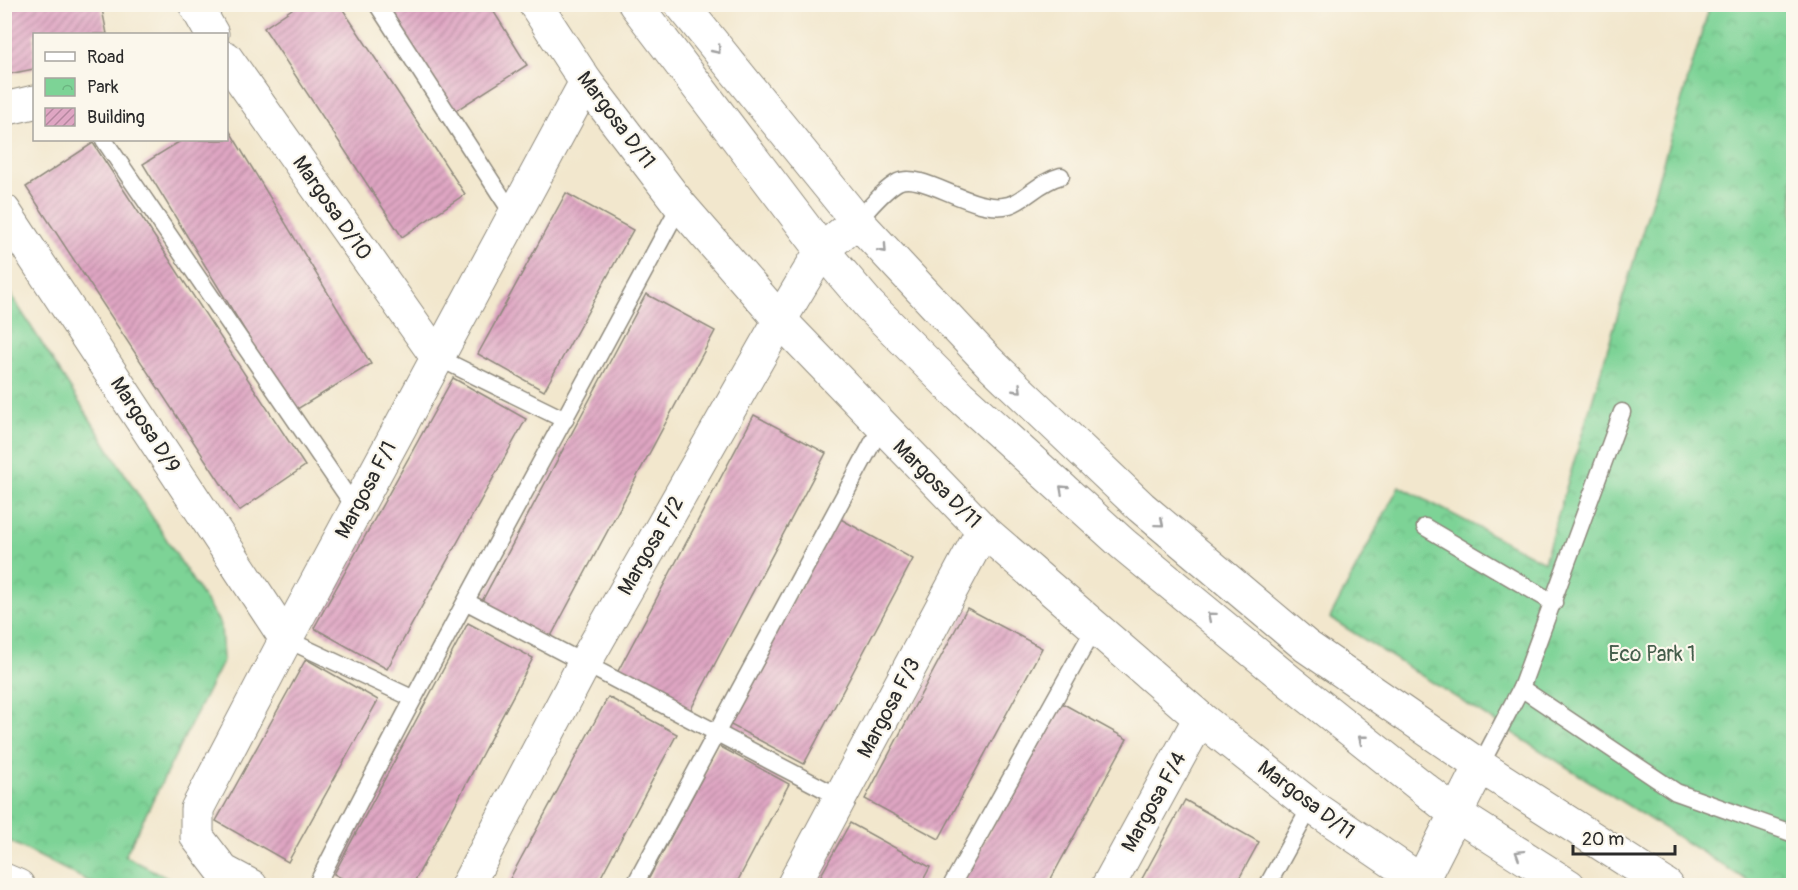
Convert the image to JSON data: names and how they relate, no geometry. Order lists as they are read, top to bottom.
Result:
{
  "streets": {
    "street": [
      "Margosa D/11",
      "Margosa D/10",
      "Margosa D/9",
      "Margosa F/1",
      "Margosa F/2",
      "Margosa F/3",
      "Margosa F/4"
    ]
  },
  "crossings": [
    ["Margosa D/11", "Margosa F/1"],
    ["Margosa D/11", "Margosa F/2"],
    ["Margosa D/11", "Margosa F/3"],
    ["Margosa D/11", "Margosa F/4"],
    ["Margosa D/10", "Margosa F/1"],
    ["Margosa D/9", "Margosa F/1"]
  ],
  "parks": ["Eco Park 1"],
  "legend": ["Road", "Park", "Building"],
  "scale_bar": "20 m"
}
